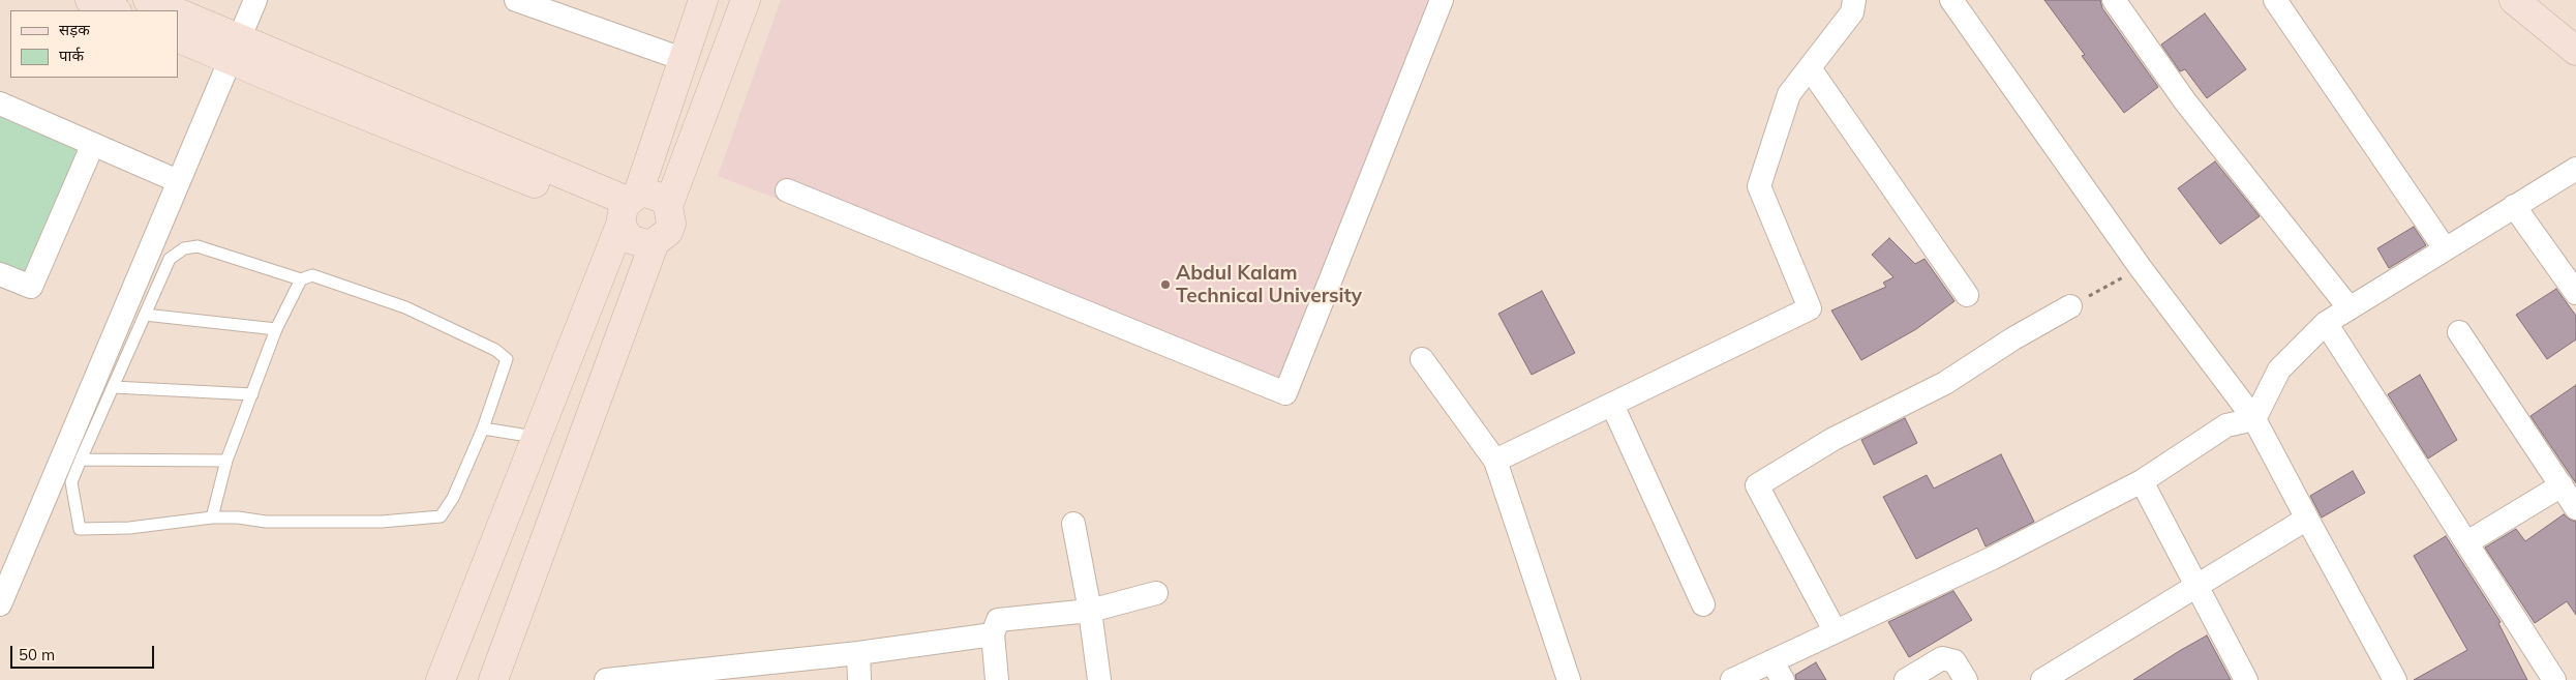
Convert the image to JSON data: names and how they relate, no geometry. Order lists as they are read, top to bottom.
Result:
{
  "places": ["Abdul Kalam Technical University"],
  "legend": ["सड़क", "पार्क"],
  "scale_bar": "50 m"
}
